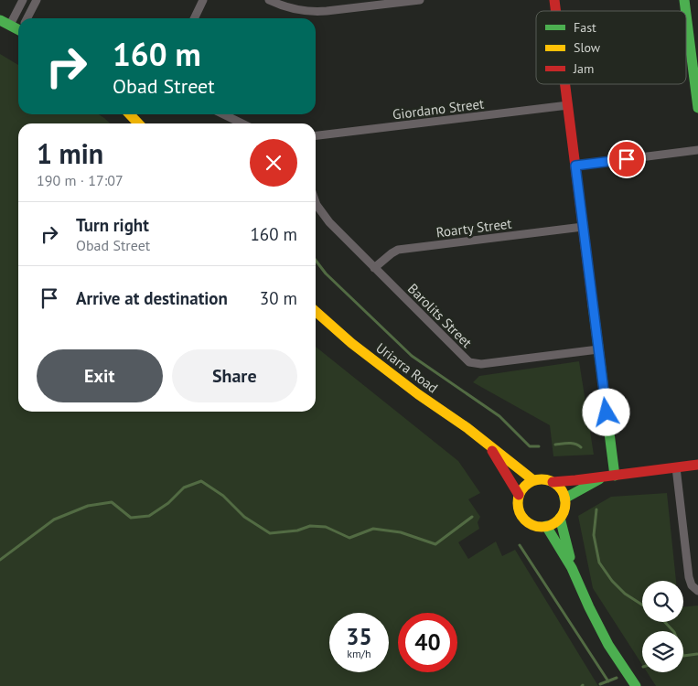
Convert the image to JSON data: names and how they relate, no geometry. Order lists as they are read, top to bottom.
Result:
{
  "streets": {
    "street": [
      "Giordano Street",
      "Roarty Street",
      "Barolits Street",
      "Uriarra Road"
    ]
  },
  "crossings": [
    ["Roarty Street", "Barolits Street"]
  ],
  "legend": ["Fast", "Slow", "Jam"],
  "page": {
    "turn": ["160 m", "Obad Street"],
    "heading": ["1 min", "190 m · 17:07"],
    "list": [
      {
        "name": "Turn right",
        "note": "Obad Street",
        "value": "160 m"
      },
      {
        "name": "Arrive at destination",
        "value": "30 m"
      }
    ],
    "buttons": ["Exit", "Share"],
    "speed": "35 km/h",
    "limit": "40"
  }
}
